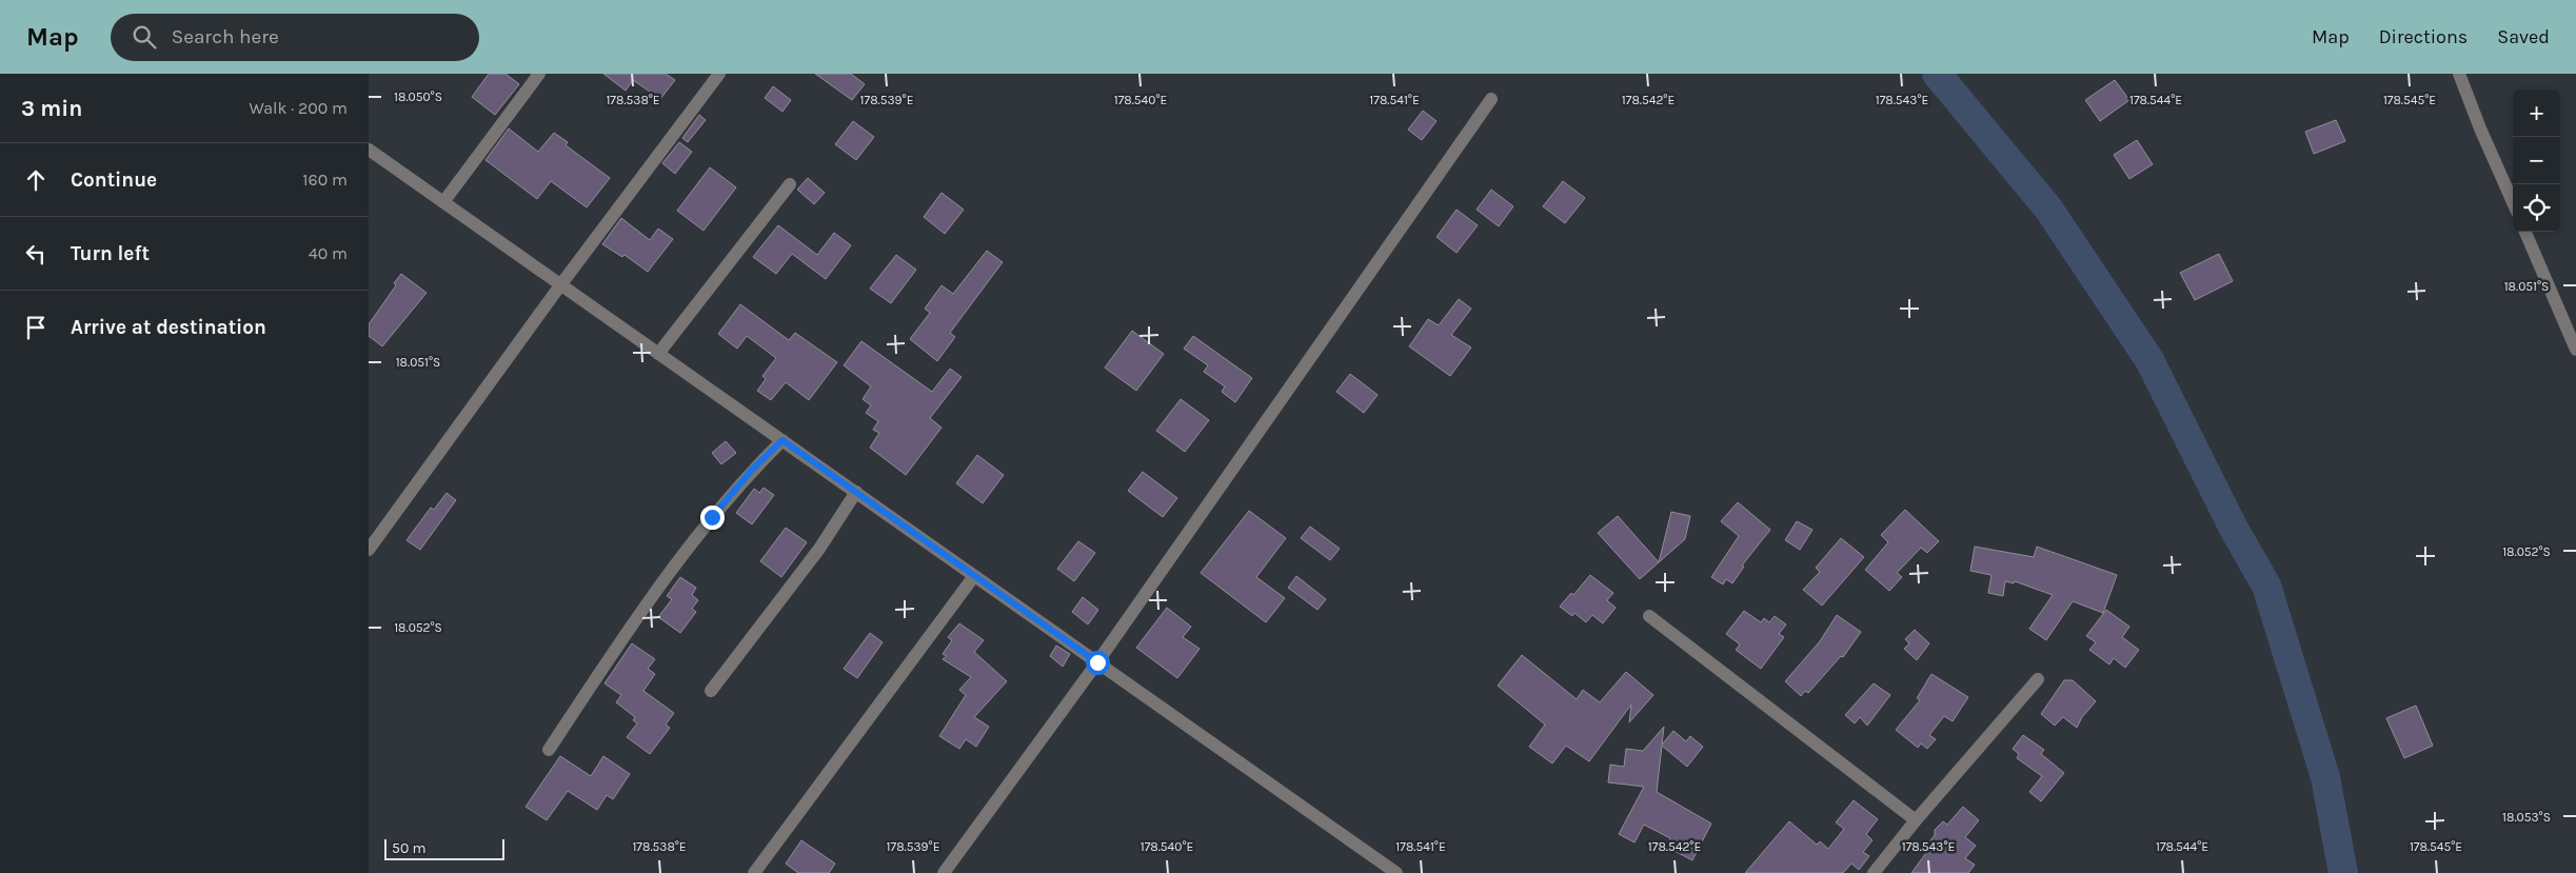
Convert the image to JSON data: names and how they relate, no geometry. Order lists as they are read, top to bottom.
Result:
{
  "scale_bar": "50 m",
  "page": {
    "header": "Map",
    "search": "Search here",
    "nav": ["Map", "Directions", "Saved"],
    "heading": ["3 min", "Walk · 200 m"],
    "map_buttons": ["+", "−"],
    "list": [
      ["Continue", "160 m"],
      ["Turn left", "40 m"],
      "Arrive at destination"
    ],
    "scale": "50 m"
  },
  "coordinates": [
    "18.050°S",
    "178.538°E",
    "178.539°E",
    "178.540°E",
    "178.541°E",
    "178.542°E",
    "178.543°E",
    "178.544°E",
    "178.545°E",
    "18.051°S",
    "18.052°S",
    "18.053°S"
  ]
}
